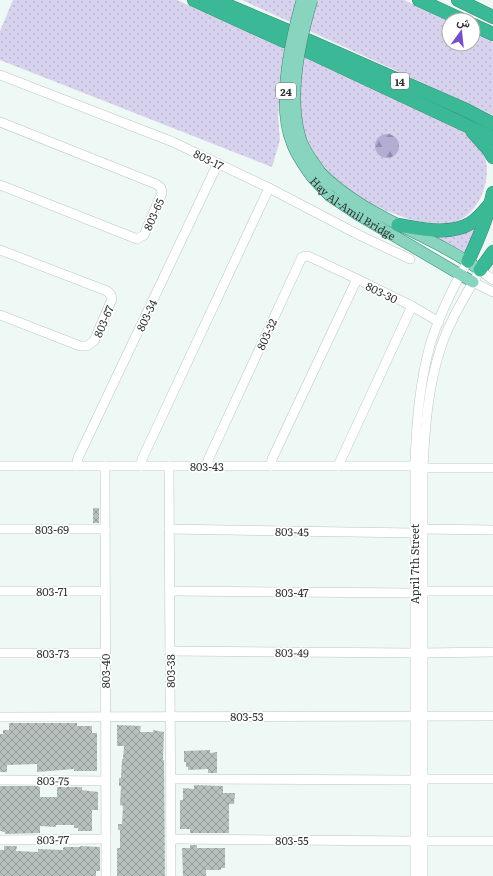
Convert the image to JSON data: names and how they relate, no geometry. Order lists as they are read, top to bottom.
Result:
{
  "streets": {
    "highway": ["14"],
    "main road": ["24", "Hay Al-Amil Bridge"],
    "street": [
      "803-17",
      "803-65",
      "803-30",
      "803-34",
      "803-67",
      "803-32",
      "803-43",
      "803-69",
      "803-45",
      "April 7th Street",
      "803-71",
      "803-47",
      "803-49",
      "803-73",
      "803-40",
      "803-38",
      "803-53",
      "803-75",
      "803-77",
      "803-55"
    ]
  },
  "crossings": [
    ["803-17", "803-34"],
    ["Hay Al-Amil Bridge", "April 7th Street"],
    ["803-30", "803-32"],
    ["803-30", "803-43"],
    ["803-30", "April 7th Street"],
    ["803-34", "803-43"],
    ["803-32", "803-43"],
    ["803-43", "April 7th Street"],
    ["803-43", "803-40"],
    ["803-43", "803-38"],
    ["803-69", "803-40"],
    ["803-45", "April 7th Street"],
    ["803-45", "803-38"],
    ["April 7th Street", "803-47"],
    ["April 7th Street", "803-49"],
    ["April 7th Street", "803-53"],
    ["April 7th Street", "803-55"],
    ["803-71", "803-40"],
    ["803-47", "803-38"],
    ["803-49", "803-38"],
    ["803-73", "803-40"],
    ["803-40", "803-53"],
    ["803-40", "803-75"],
    ["803-40", "803-77"],
    ["803-38", "803-53"],
    ["803-38", "803-55"]
  ],
  "north": "top"
}
